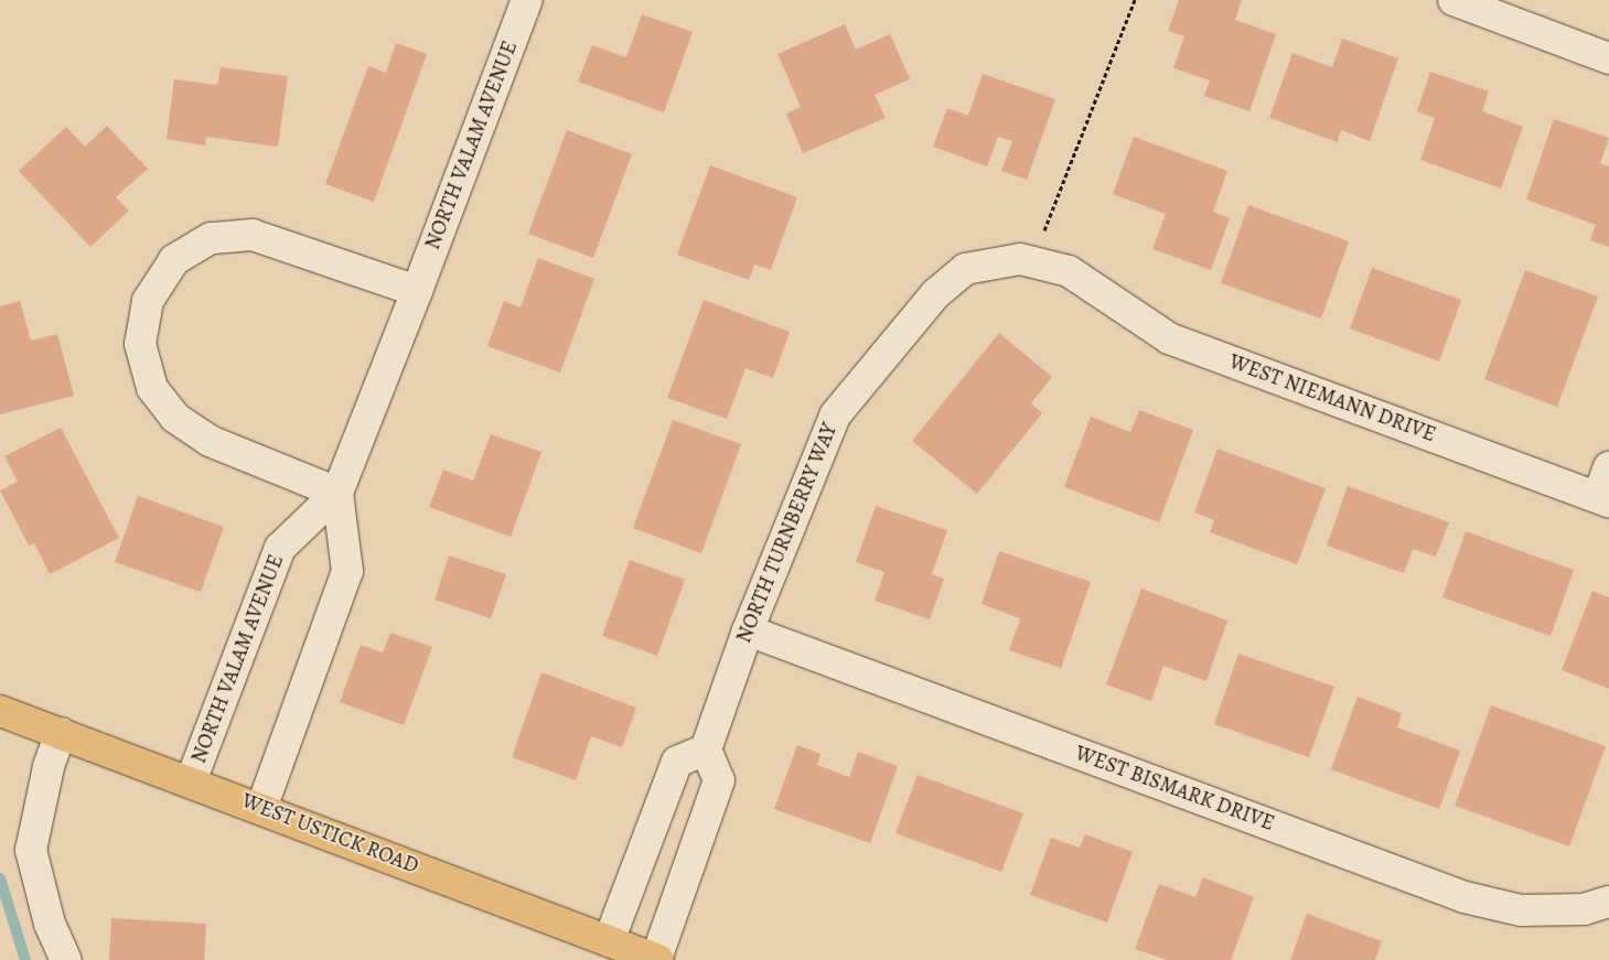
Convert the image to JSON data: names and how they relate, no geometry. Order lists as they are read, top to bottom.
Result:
{
  "streets": {
    "main road": ["WEST USTICK ROAD"],
    "street": [
      "NORTH VALAM AVENUE",
      "WEST NIEMANN DRIVE",
      "NORTH TURNBERRY WAY",
      "WEST BISMARK DRIVE"
    ]
  },
  "crossings": [
    ["NORTH VALAM AVENUE", "WEST USTICK ROAD"],
    ["WEST NIEMANN DRIVE", "NORTH TURNBERRY WAY"],
    ["NORTH TURNBERRY WAY", "WEST BISMARK DRIVE"]
  ]
}
